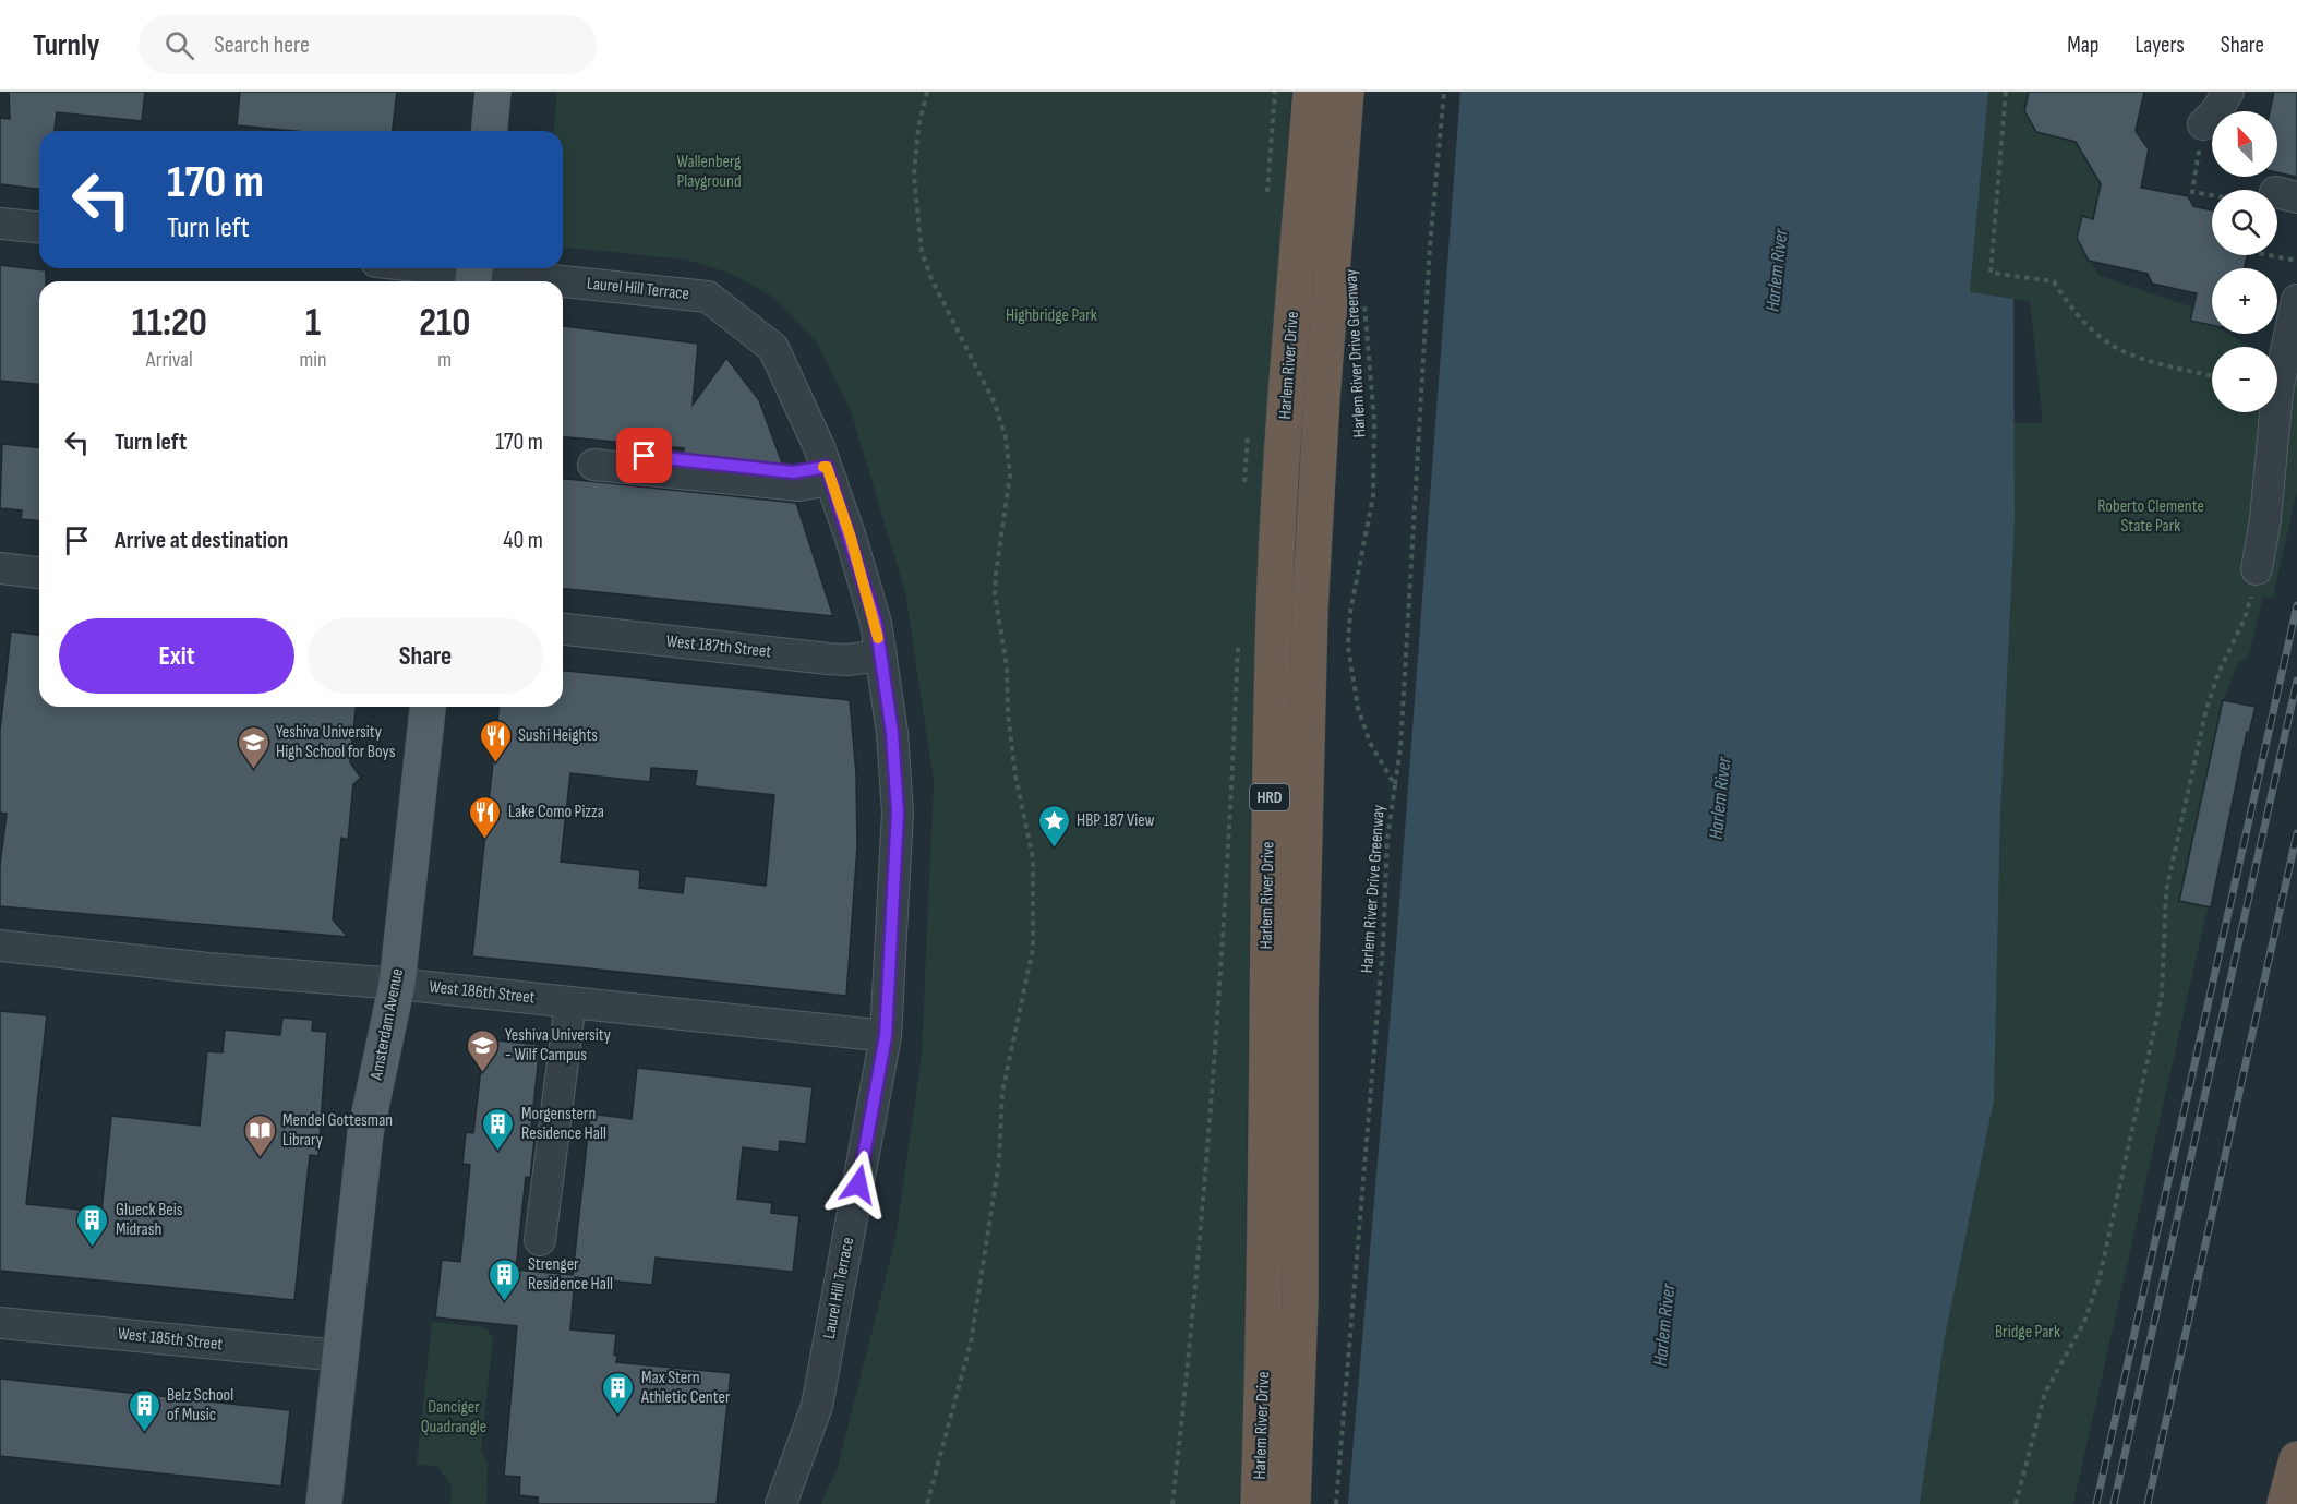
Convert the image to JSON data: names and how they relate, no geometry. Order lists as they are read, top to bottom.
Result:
{
  "streets": {
    "highway": ["Harlem River Drive", "HRD"],
    "main road": ["Amsterdam Avenue"],
    "street": [
      "Laurel Hill Terrace",
      "West 187th Street",
      "West 186th Street",
      "West 185th Street"
    ],
    "path": ["Harlem River Drive Greenway"]
  },
  "crossings": [
    ["Laurel Hill Terrace", "West 187th Street"],
    ["Laurel Hill Terrace", "West 186th Street"],
    ["West 186th Street", "Amsterdam Avenue"],
    ["Amsterdam Avenue", "West 185th Street"]
  ],
  "water": ["Harlem River"],
  "parks": [
    "Wallenberg Playground",
    "Highbridge Park",
    "Roberto Clemente State Park",
    "Bridge Park",
    "Danciger Quadrangle"
  ],
  "places": {
    "restaurant": ["Sushi Heights", "Lake Como Pizza"],
    "school or university": ["Yeshiva University High School for Boys", "Yeshiva University - Wilf Campus"],
    "place": ["HBP 187 View"],
    "building": [
      "Morgenstern Residence Hall",
      "Glueck Beis Midrash",
      "Strenger Residence Hall",
      "Max Stern Athletic Center",
      "Belz School of Music"
    ],
    "library": ["Mendel Gottesman Library"]
  },
  "north": "top left",
  "page": {
    "header": "Turnly",
    "search": "Search here",
    "nav": ["Map", "Layers", "Share"],
    "map_buttons": ["+", "−"],
    "turn": ["170 m", "Turn left"],
    "eta": [
      "11:20",
      "Arrival",
      "1",
      "min",
      "210",
      "m"
    ],
    "list": [
      {
        "name": "Turn left",
        "value": "170 m"
      },
      {
        "name": "Arrive at destination",
        "value": "40 m"
      }
    ],
    "buttons": ["Exit", "Share"]
  }
}
